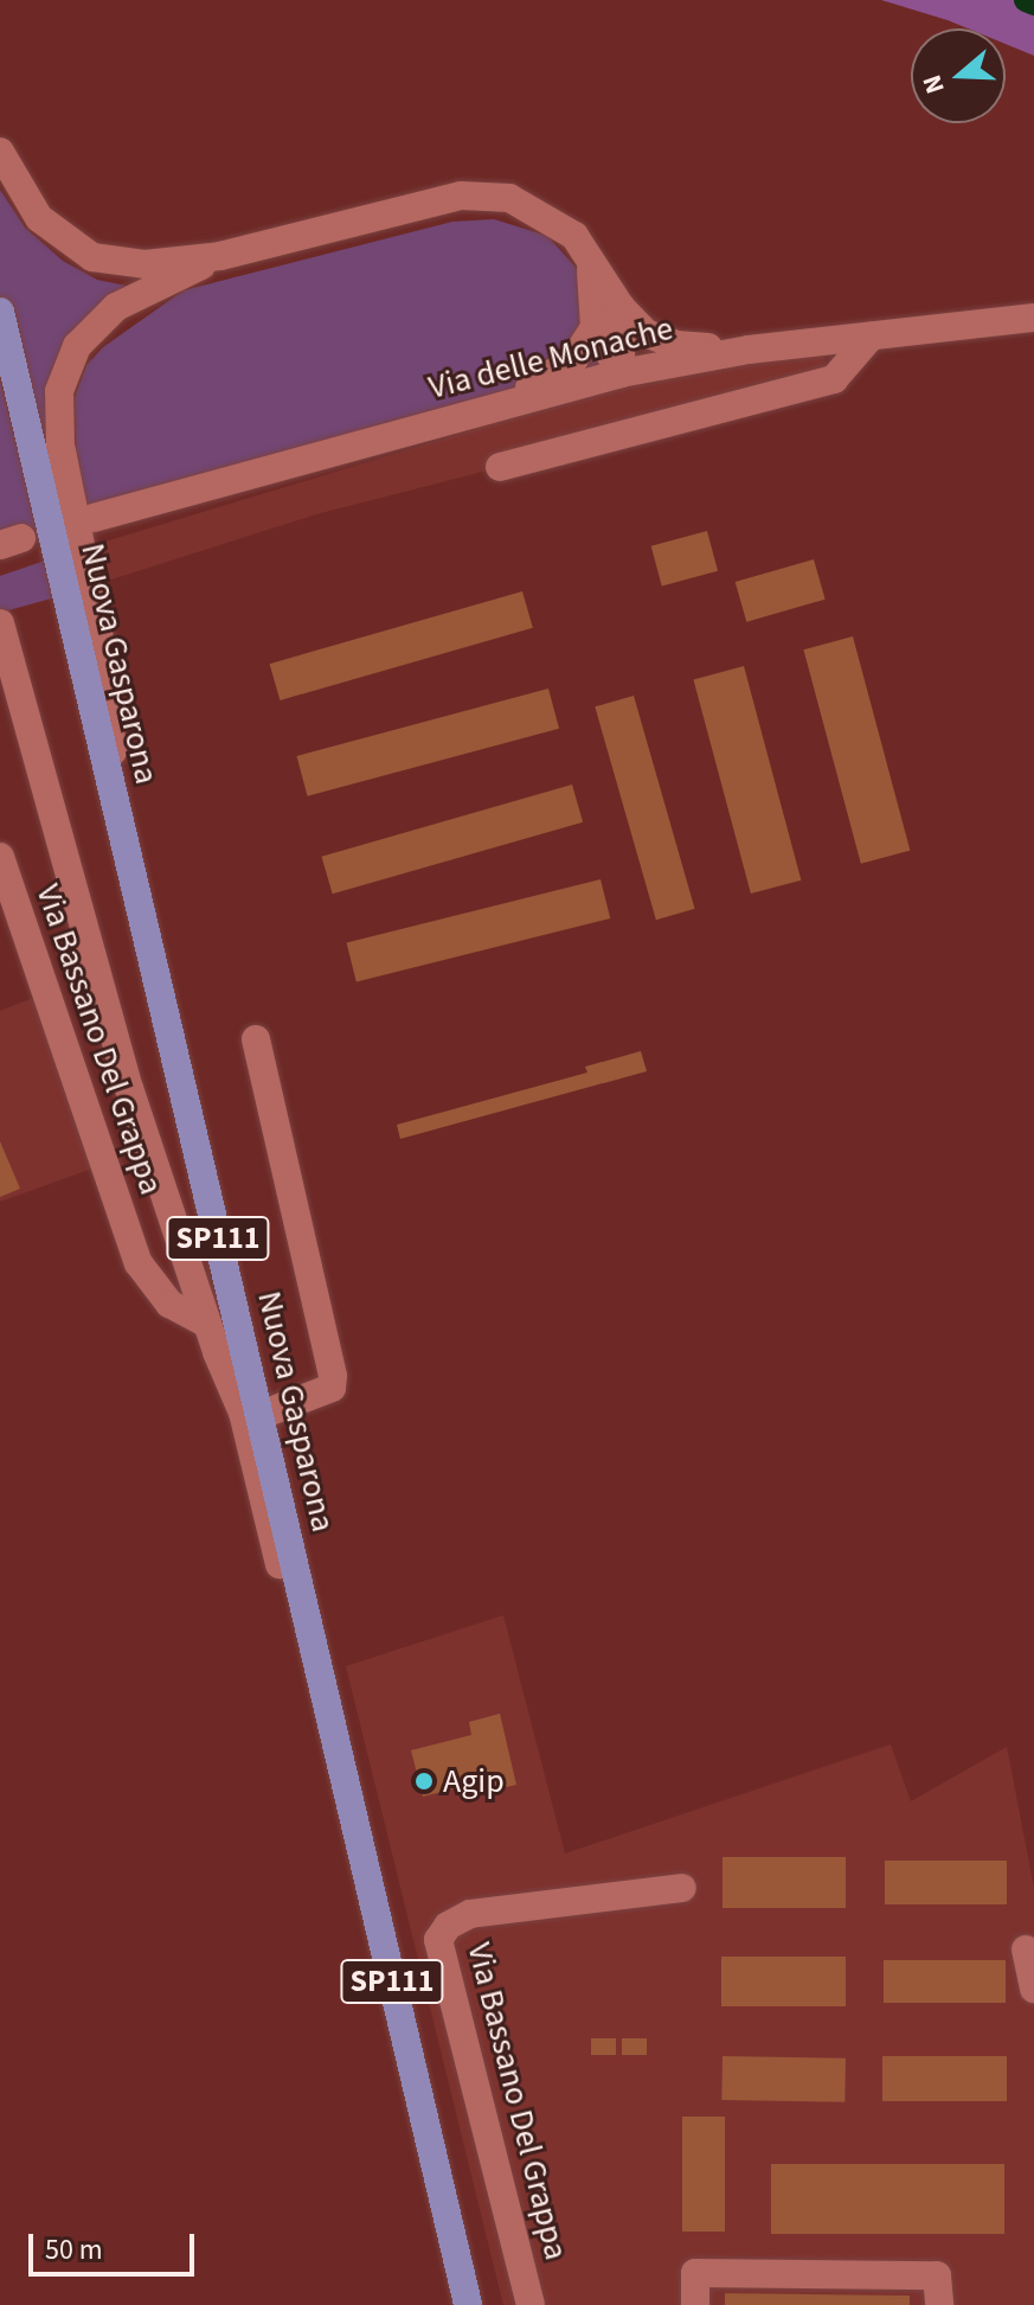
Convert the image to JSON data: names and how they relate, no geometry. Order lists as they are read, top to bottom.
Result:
{
  "streets": {
    "main road": ["Nuova Gasparona", "SP111"],
    "street": ["Via delle Monache", "Via Bassano Del Grappa"]
  },
  "places": ["Agip"],
  "scale_bar": "50 m",
  "north": "left"
}
